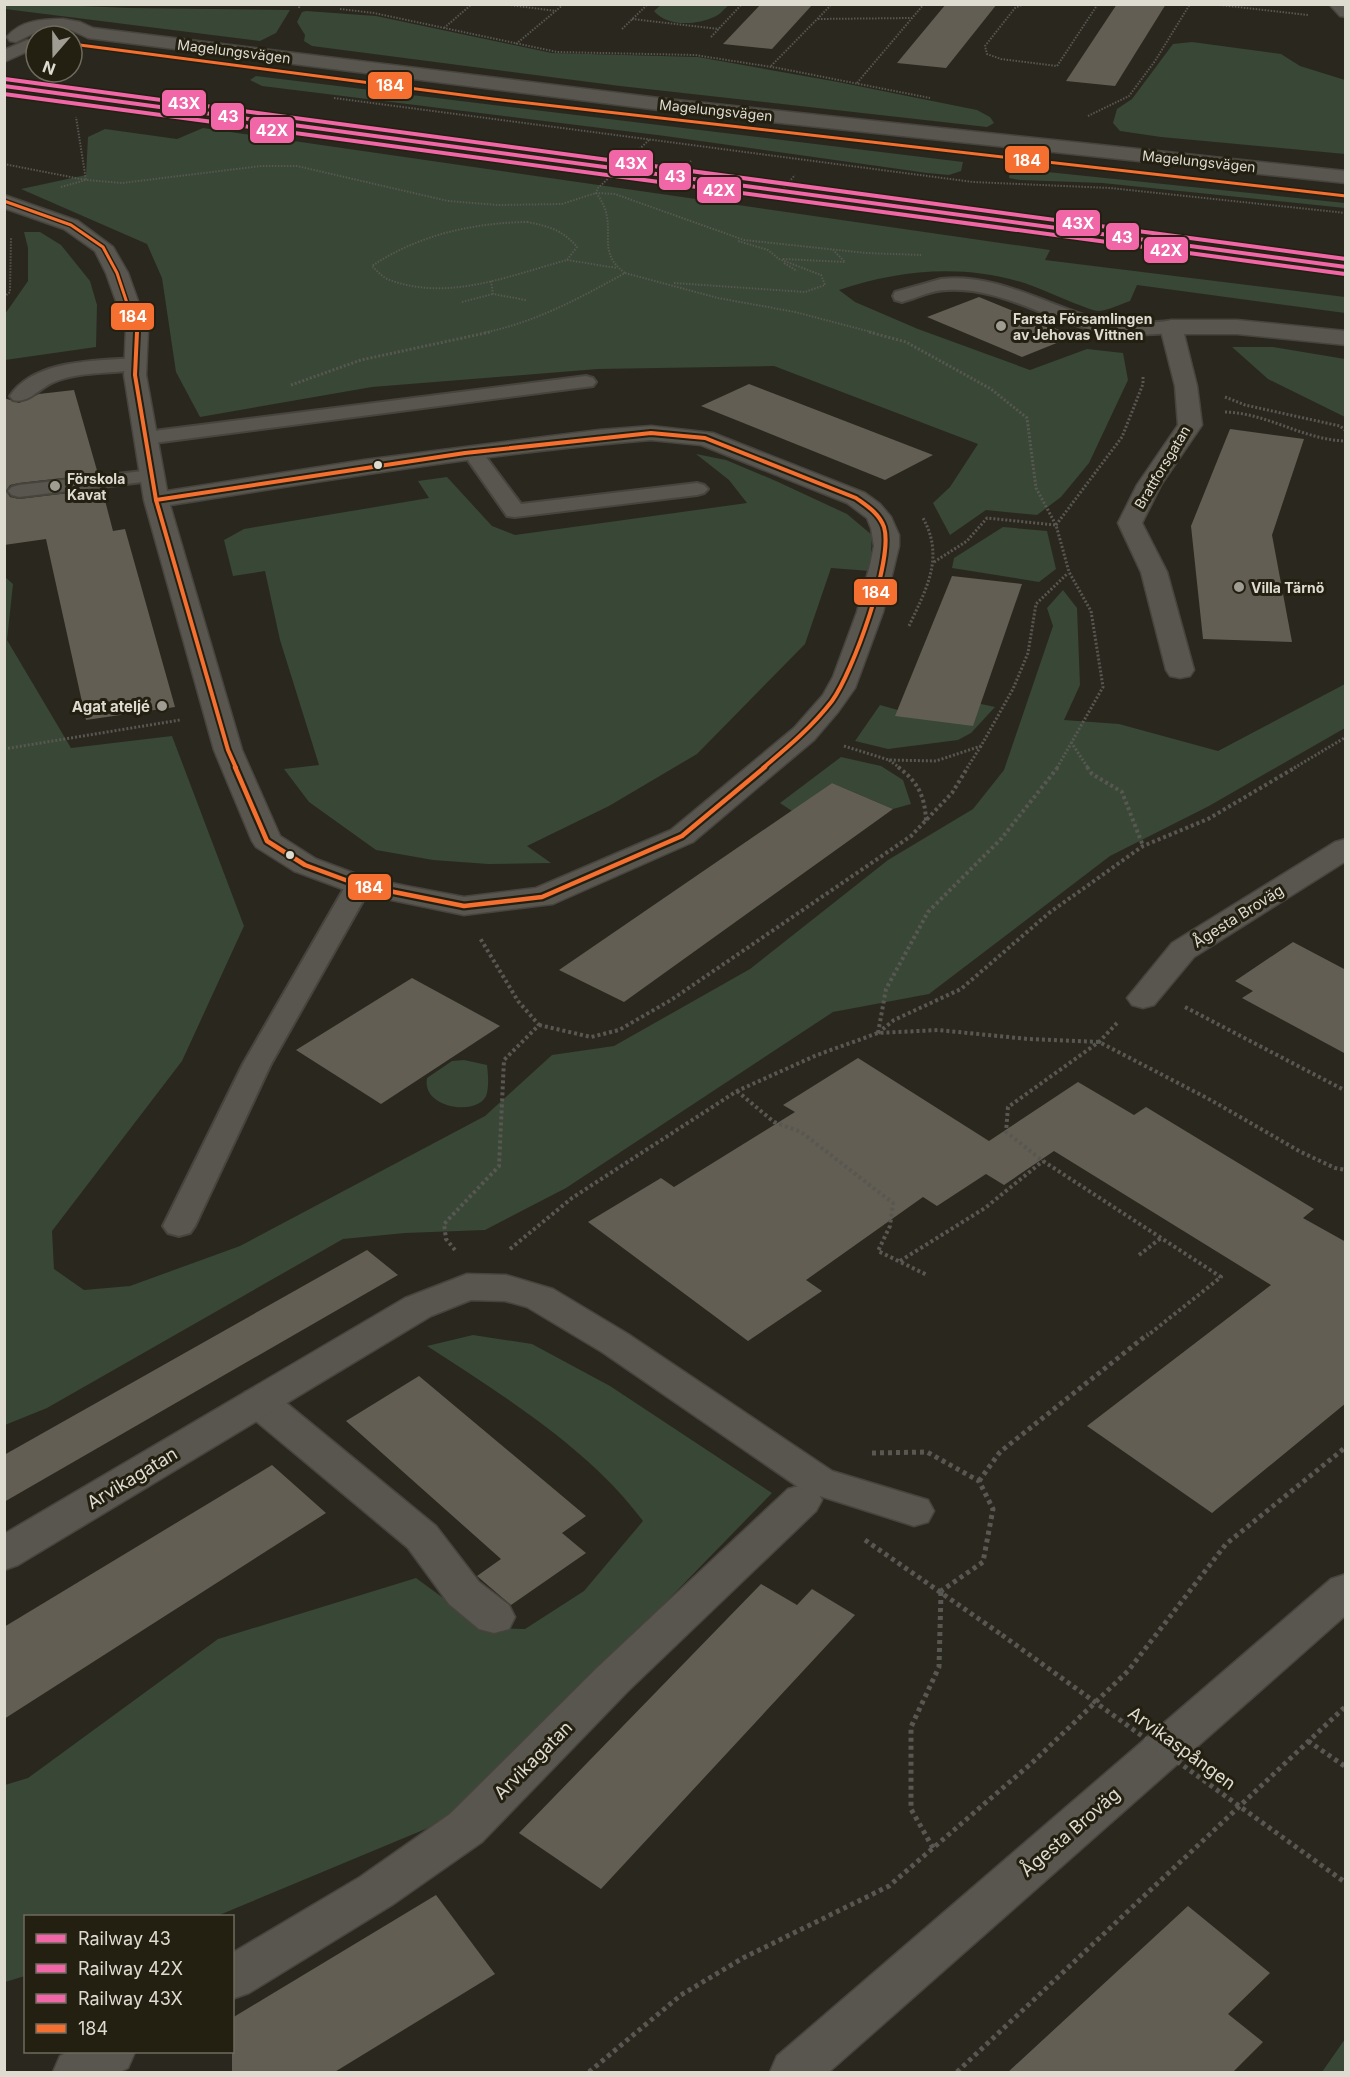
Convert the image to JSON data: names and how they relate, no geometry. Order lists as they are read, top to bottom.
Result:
{
  "streets": {
    "street": [
      "Magelungsvägen",
      "Brattforsgatan",
      "Ågesta Broväg",
      "Arvikagatan"
    ],
    "path": ["Arvikaspången"]
  },
  "crossings": [
    ["Arvikagatan", "Arvikaspången"]
  ],
  "places": [
    "Farsta Församlingen av Jehovas Vittnen",
    "Förskola Kavat",
    "Villa Tärnö",
    "Agat ateljé"
  ],
  "lines": [
    "transit line 184",
    "rail line 43X",
    "rail line 43",
    "rail line 42X"
  ],
  "legend": [
    "Railway 43",
    "Railway 42X",
    "Railway 43X",
    "184"
  ],
  "north": "bottom"
}
